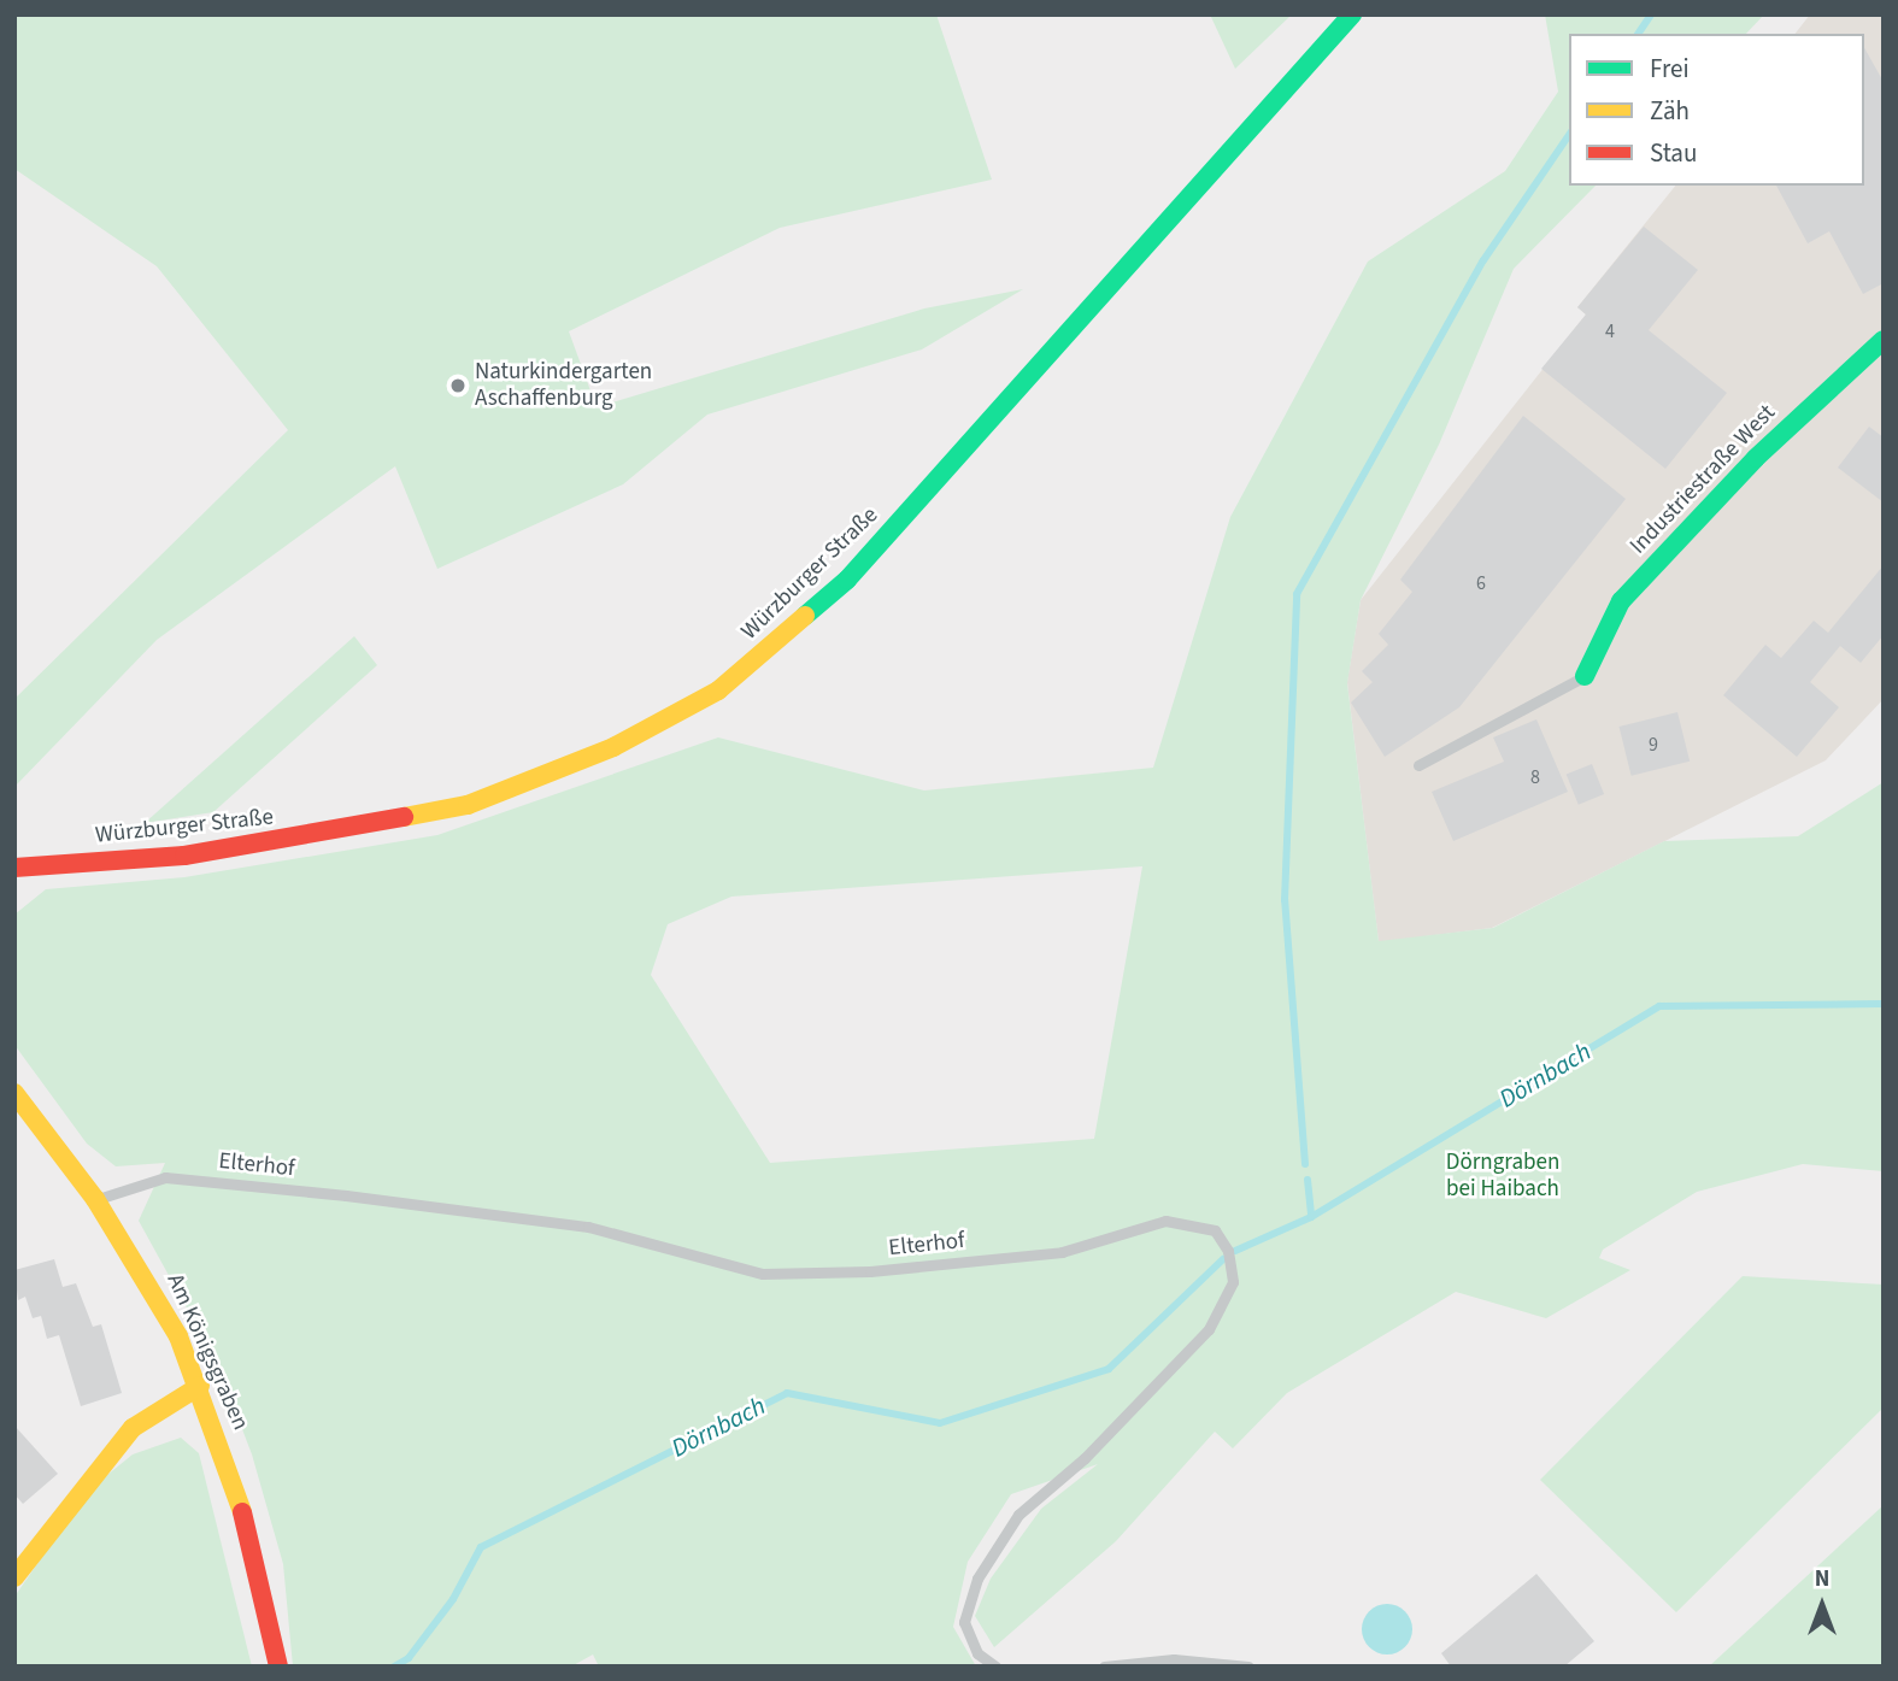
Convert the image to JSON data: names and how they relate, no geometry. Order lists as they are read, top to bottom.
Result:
{
  "streets": {
    "main road": ["Industriestraße West", "Würzburger Straße", "Am Königsgraben"],
    "lane": ["Elterhof"]
  },
  "crossings": [
    ["Elterhof", "Am Königsgraben"]
  ],
  "water": ["Dörnbach"],
  "parks": ["Dörngraben bei Haibach"],
  "places": ["Naturkindergarten Aschaffenburg"],
  "house_numbers": [
    "4",
    "6",
    "9",
    "8"
  ],
  "legend": ["Frei", "Zäh", "Stau"],
  "north": "top"
}
